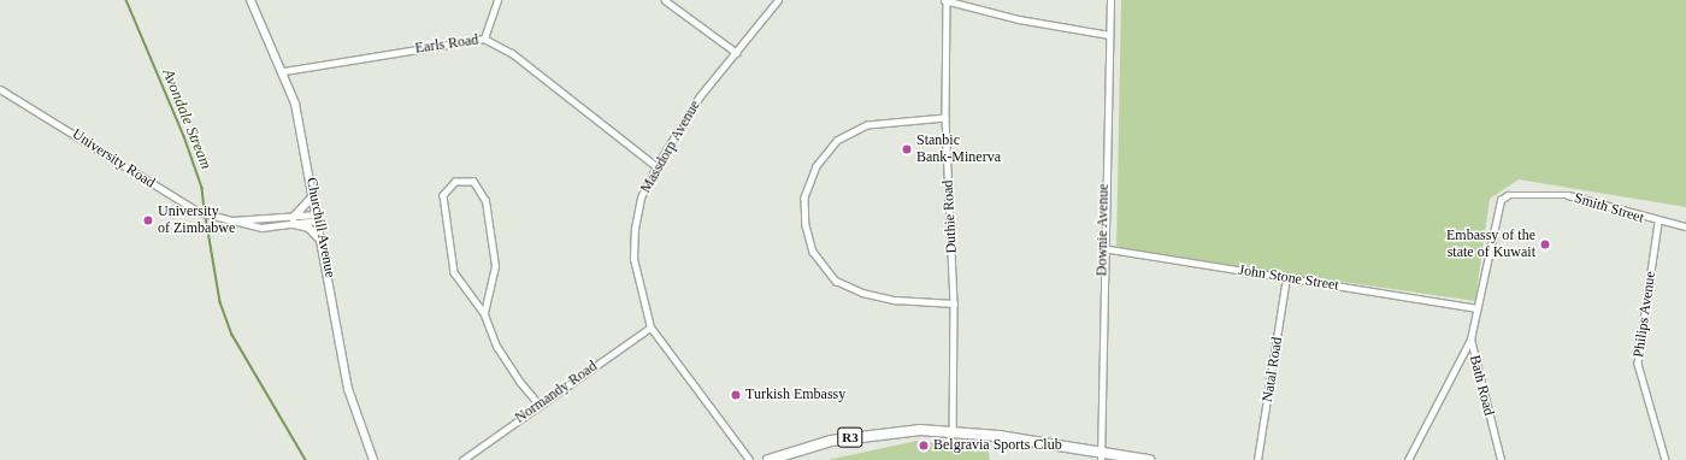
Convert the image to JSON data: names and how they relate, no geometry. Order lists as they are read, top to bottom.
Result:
{
  "streets": {
    "highway": ["R3"],
    "main road": ["Churchill Avenue"],
    "street": [
      "Earls Road",
      "Massdorp Avenue",
      "University Road",
      "Smith Street",
      "Duthie Road",
      "Downie Avenue",
      "John Stone Street",
      "Philips Avenue",
      "Natal Road",
      "Bath Road",
      "Normandy Road"
    ]
  },
  "crossings": [
    ["Earls Road", "Massdorp Avenue"],
    ["Earls Road", "Churchill Avenue"],
    ["Massdorp Avenue", "Normandy Road"],
    ["University Road", "Churchill Avenue"],
    ["Smith Street", "John Stone Street"],
    ["Smith Street", "Philips Avenue"],
    ["Smith Street", "Bath Road"],
    ["Duthie Road", "R3"],
    ["Downie Avenue", "John Stone Street"],
    ["Downie Avenue", "R3"],
    ["John Stone Street", "Natal Road"],
    ["John Stone Street", "Bath Road"]
  ],
  "water": ["Avondale Stream"],
  "places": [
    "Stanbic Bank-Minerva",
    "University of Zimbabwe",
    "Embassy of the state of Kuwait",
    "Turkish Embassy",
    "Belgravia Sports Club"
  ]
}
